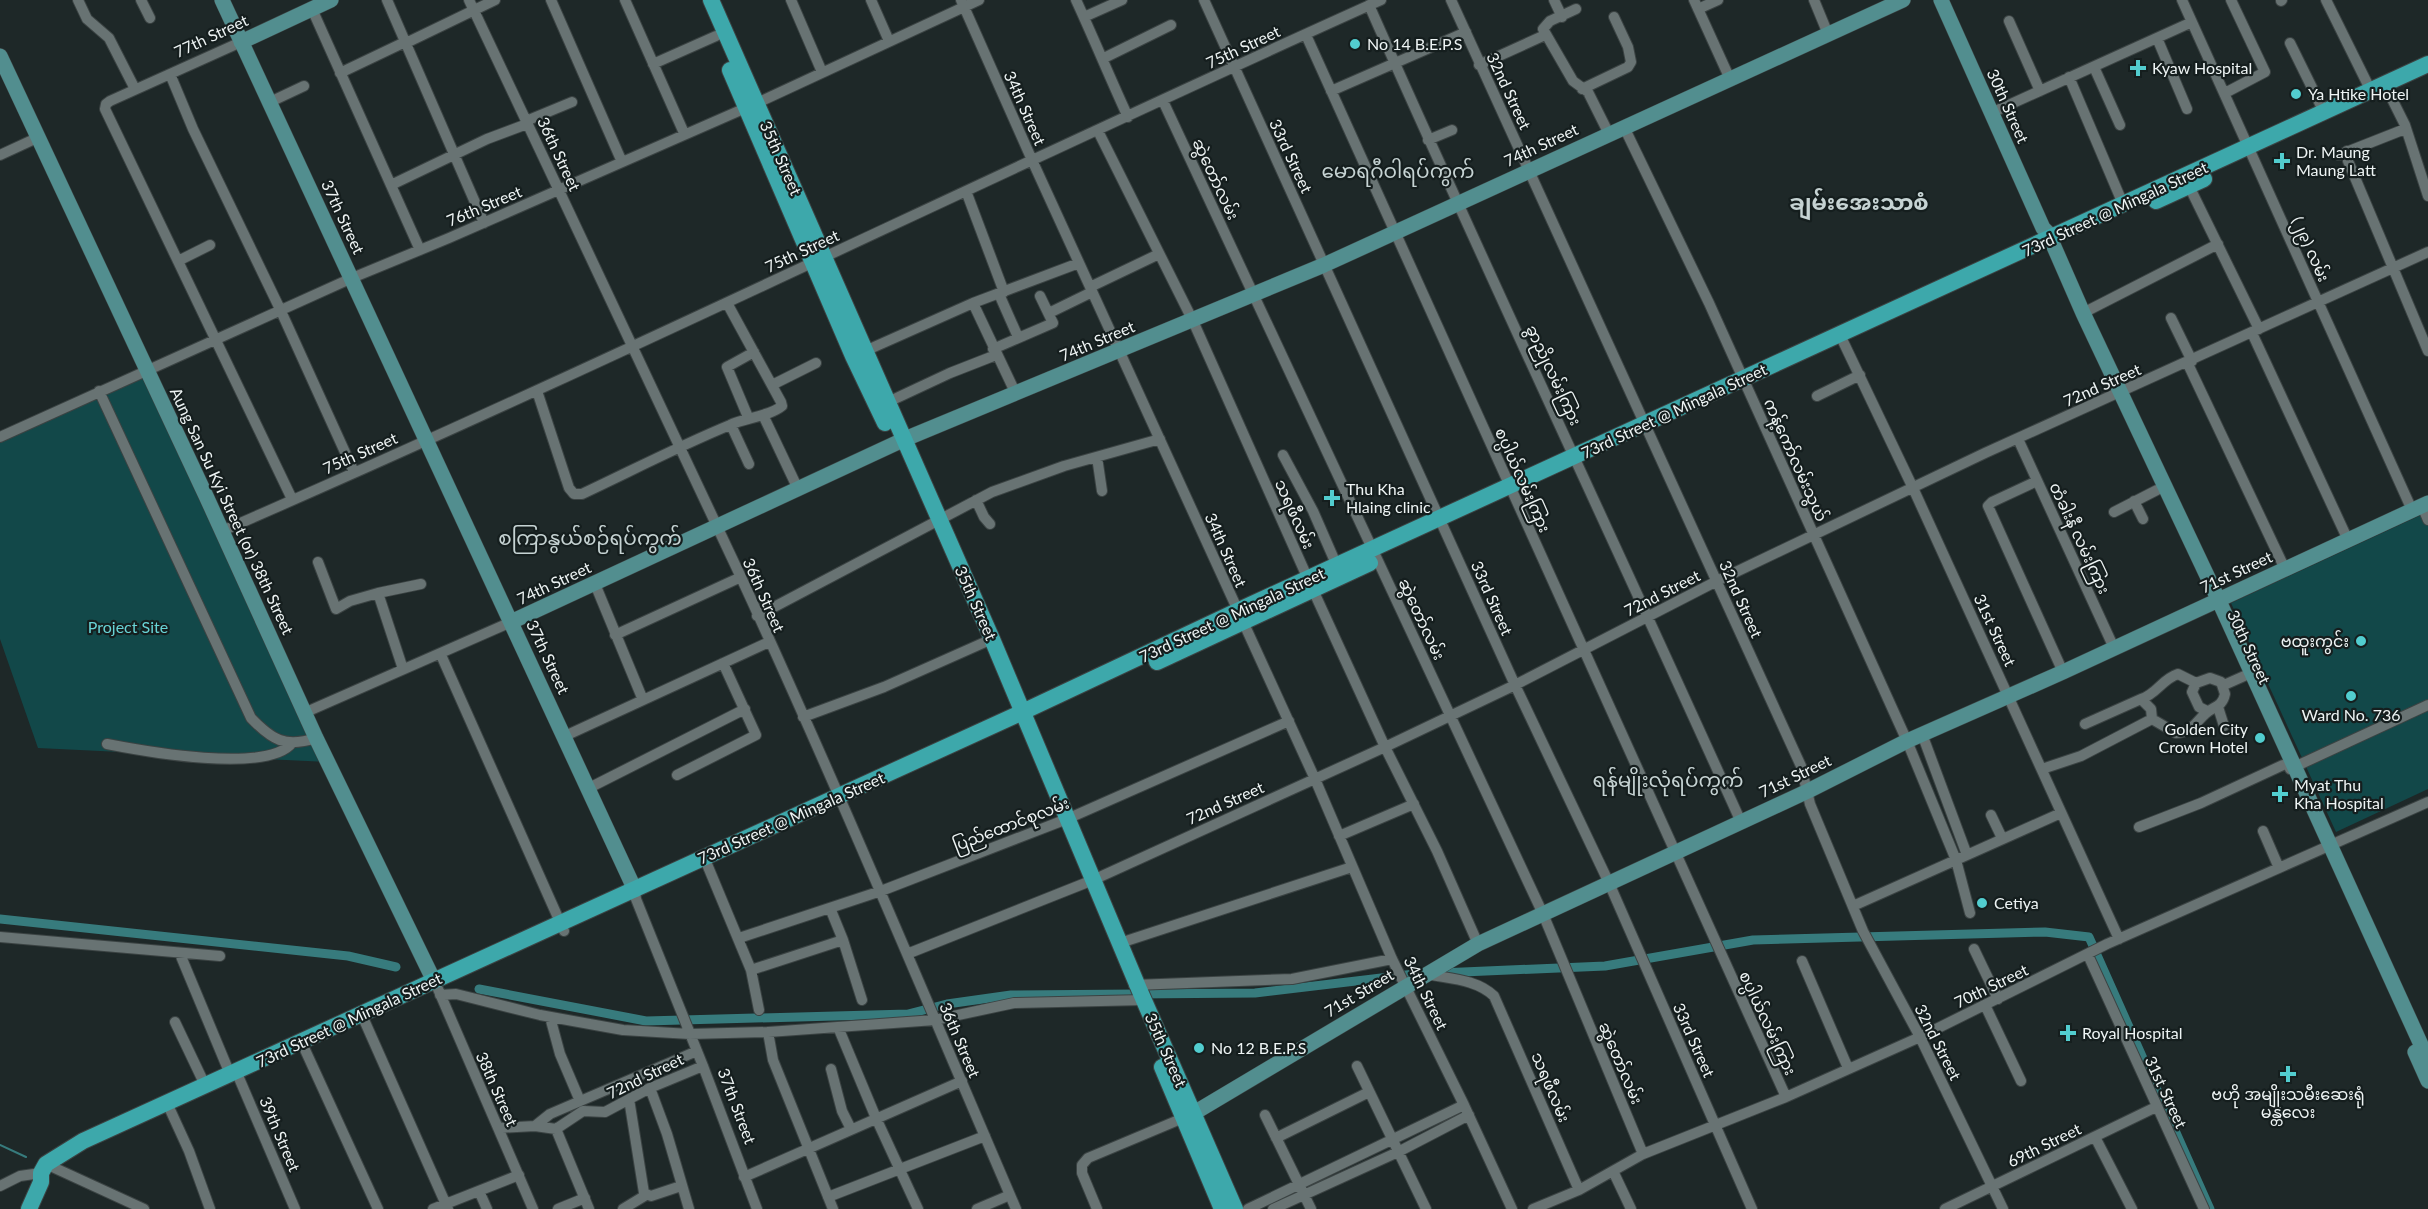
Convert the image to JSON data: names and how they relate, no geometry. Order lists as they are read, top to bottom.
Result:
{
  "streets": {
    "main road": ["35th Street", "73rd Street @ Mingala Street"],
    "street": [
      "77th Street",
      "75th Street",
      "32nd Street",
      "30th Street",
      "34th Street",
      "74th Street",
      "36th Street",
      "33rd Street",
      "ဆွဲတော်လမ်း",
      "76th Street",
      "37th Street",
      "(၂၉) လမ်း",
      "ခွာညိုလမ်းကြား",
      "72nd Street",
      "ကန့်ကော်လမ်းသွယ်",
      "စပ္ပါယ်လမ်းကြား",
      "Aung San Su Kyi Street (or) 38th Street",
      "သရဖီလမ်း",
      "တံခါးနီ လမ်းကြား",
      "71st Street",
      "31st Street",
      "ပြည်ထောင်စုလမ်း",
      "70th Street",
      "38th Street",
      "39th Street",
      "69th Street"
    ]
  },
  "crossings": [
    ["77th Street", "37th Street"],
    ["75th Street", "34th Street"],
    ["75th Street", "36th Street"],
    ["75th Street", "33rd Street"],
    ["75th Street", "35th Street"],
    ["75th Street", "ဆွဲတော်လမ်း"],
    ["75th Street", "37th Street"],
    ["75th Street", "ခွာညိုလမ်းကြား"],
    ["75th Street", "စပ္ပါယ်လမ်းကြား"],
    ["75th Street", "Aung San Su Kyi Street (or) 38th Street"],
    ["75th Street", "သရဖီလမ်း"],
    ["32nd Street", "74th Street"],
    ["32nd Street", "73rd Street @ Mingala Street"],
    ["32nd Street", "72nd Street"],
    ["32nd Street", "71st Street"],
    ["32nd Street", "70th Street"],
    ["32nd Street", "69th Street"],
    ["30th Street", "73rd Street @ Mingala Street"],
    ["30th Street", "72nd Street"],
    ["30th Street", "71st Street"],
    ["30th Street", "70th Street"],
    ["34th Street", "74th Street"],
    ["34th Street", "76th Street"],
    ["34th Street", "73rd Street @ Mingala Street"],
    ["34th Street", "72nd Street"],
    ["34th Street", "71st Street"],
    ["34th Street", "ပြည်ထောင်စုလမ်း"],
    ["74th Street", "36th Street"],
    ["74th Street", "33rd Street"],
    ["74th Street", "35th Street"],
    ["74th Street", "ဆွဲတော်လမ်း"],
    ["74th Street", "37th Street"],
    ["74th Street", "ခွာညိုလမ်းကြား"],
    ["74th Street", "ကန့်ကော်လမ်းသွယ်"],
    ["74th Street", "စပ္ပါယ်လမ်းကြား"],
    ["74th Street", "Aung San Su Kyi Street (or) 38th Street"],
    ["74th Street", "သရဖီလမ်း"],
    ["36th Street", "76th Street"],
    ["36th Street", "73rd Street @ Mingala Street"],
    ["36th Street", "72nd Street"],
    ["36th Street", "ပြည်ထောင်စုလမ်း"],
    ["33rd Street", "73rd Street @ Mingala Street"],
    ["33rd Street", "72nd Street"],
    ["33rd Street", "71st Street"],
    ["33rd Street", "70th Street"],
    ["35th Street", "76th Street"],
    ["35th Street", "73rd Street @ Mingala Street"],
    ["35th Street", "72nd Street"],
    ["35th Street", "71st Street"],
    ["35th Street", "ပြည်ထောင်စုလမ်း"],
    ["ဆွဲတော်လမ်း", "73rd Street @ Mingala Street"],
    ["ဆွဲတော်လမ်း", "72nd Street"],
    ["ဆွဲတော်လမ်း", "71st Street"],
    ["ဆွဲတော်လမ်း", "70th Street"],
    ["76th Street", "37th Street"],
    ["76th Street", "Aung San Su Kyi Street (or) 38th Street"],
    ["73rd Street @ Mingala Street", "37th Street"],
    ["73rd Street @ Mingala Street", "(၂၉) လမ်း"],
    ["73rd Street @ Mingala Street", "ခွာညိုလမ်းကြား"],
    ["73rd Street @ Mingala Street", "ကန့်ကော်လမ်းသွယ်"],
    ["73rd Street @ Mingala Street", "စပ္ပါယ်လမ်းကြား"],
    ["73rd Street @ Mingala Street", "Aung San Su Kyi Street (or) 38th Street"],
    ["73rd Street @ Mingala Street", "သရဖီလမ်း"],
    ["73rd Street @ Mingala Street", "31st Street"],
    ["73rd Street @ Mingala Street", "38th Street"],
    ["73rd Street @ Mingala Street", "39th Street"],
    ["37th Street", "72nd Street"],
    ["(၂၉) လမ်း", "72nd Street"],
    ["(၂၉) လမ်း", "71st Street"],
    ["ခွာညိုလမ်းကြား", "72nd Street"],
    ["ခွာညိုလမ်းကြား", "71st Street"],
    ["72nd Street", "ကန့်ကော်လမ်းသွယ်"],
    ["72nd Street", "စပ္ပါယ်လမ်းကြား"],
    ["72nd Street", "သရဖီလမ်း"],
    ["72nd Street", "တံခါးနီ လမ်းကြား"],
    ["72nd Street", "31st Street"],
    ["ကန့်ကော်လမ်းသွယ်", "71st Street"],
    ["စပ္ပါယ်လမ်းကြား", "71st Street"],
    ["စပ္ပါယ်လမ်းကြား", "70th Street"],
    ["Aung San Su Kyi Street (or) 38th Street", "38th Street"],
    ["သရဖီလမ်း", "71st Street"],
    ["သရဖီလမ်း", "70th Street"],
    ["တံခါးနီ လမ်းကြား", "71st Street"],
    ["71st Street", "31st Street"],
    ["31st Street", "70th Street"],
    ["31st Street", "69th Street"]
  ],
  "districts": [
    "မောရဂီဝါရပ်ကွက်",
    "ချမ်းအေးသာစံ",
    "စကြာနွယ်စဉ်ရပ်ကွက်",
    "ရန်မျိုးလုံရပ်ကွက်"
  ],
  "parks": ["Project Site"],
  "places": {
    "other": [
      "No 14 B.E.P.S",
      "Ya Htike Hotel",
      "ဗထူးကွင်း",
      "Ward No. 736",
      "Golden City Crown Hotel",
      "Cetiya",
      "No 12 B.E.P.S"
    ],
    "health": [
      "Kyaw Hospital",
      "Dr. Maung Maung Latt",
      "Thu Kha Hlaing clinic",
      "Myat Thu Kha Hospital",
      "Royal Hospital",
      "ဗဟို အမျိုးသမီးဆေးရုံ မန္တလေး"
    ]
  }
}
